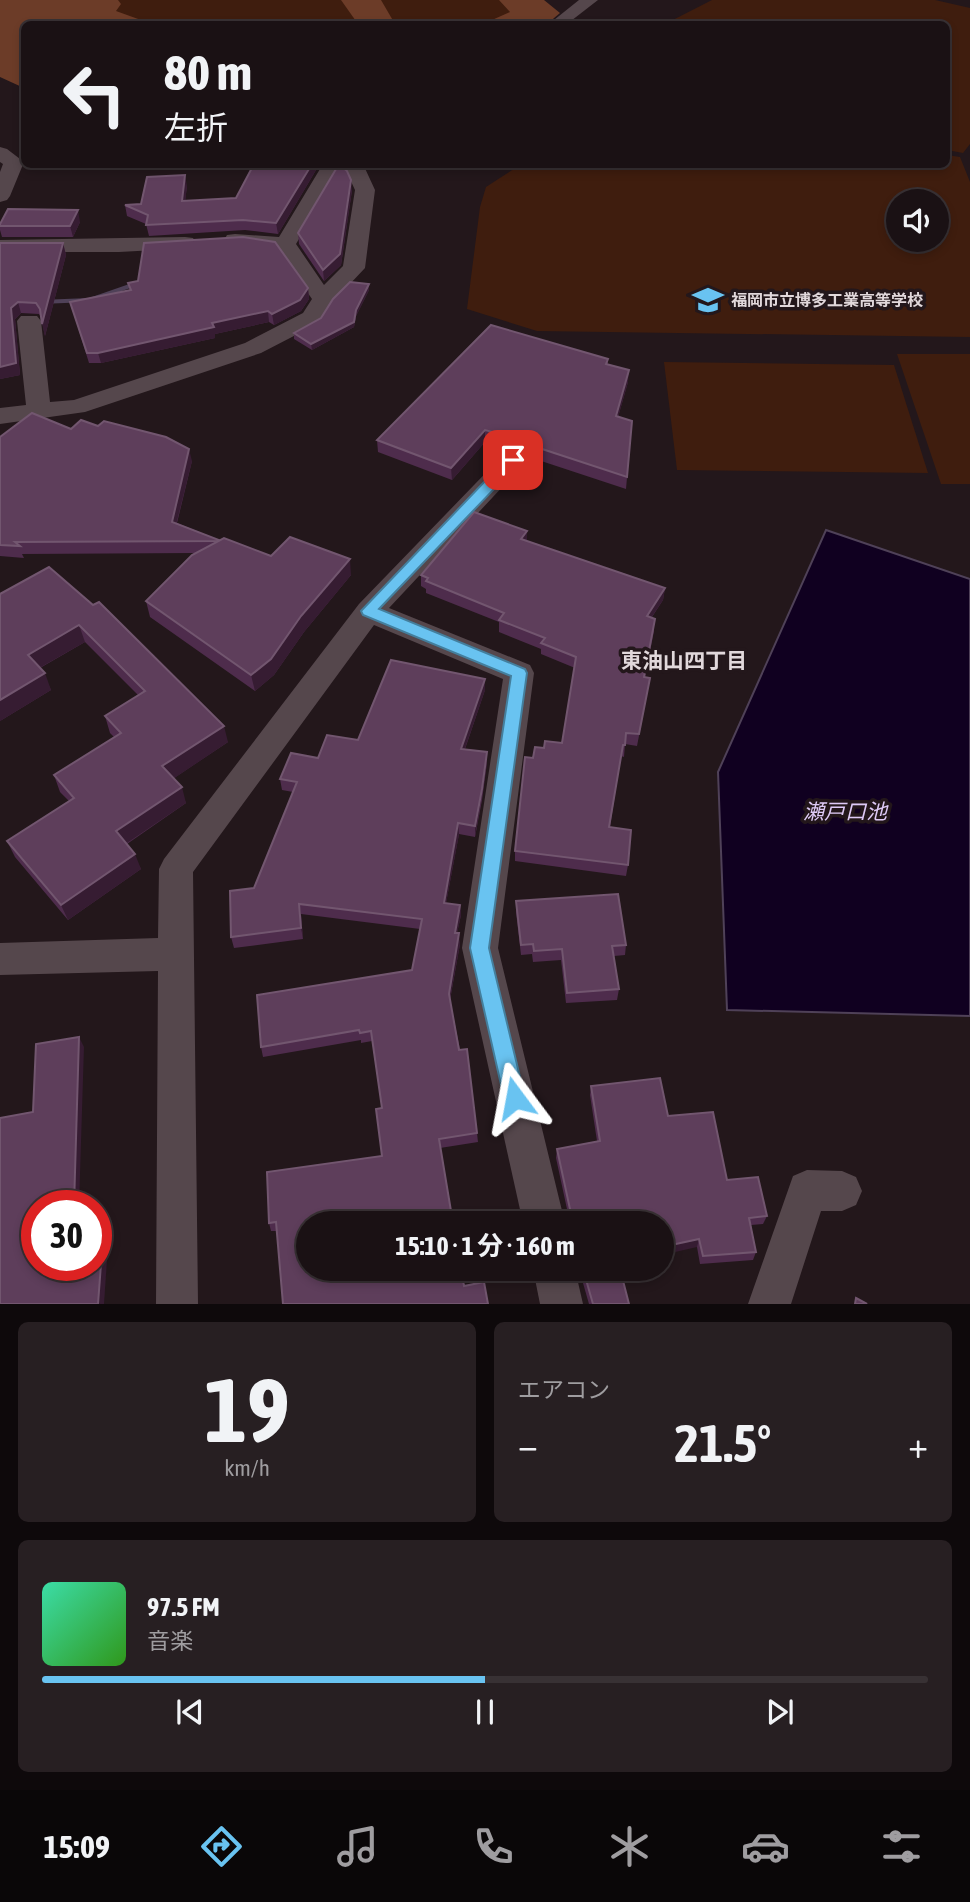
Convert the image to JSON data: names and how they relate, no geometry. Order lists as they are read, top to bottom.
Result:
{
  "districts": ["東油山四丁目"],
  "water": ["瀬戸口池"],
  "places": {
    "school or university": ["福岡市立博多工業高等学校"]
  },
  "page": {
    "turn": ["80 m", "左折"],
    "limit": "30",
    "trip": "15:10 · 1 分 · 160 m",
    "tile": [
      ["19", "km/h"],
      "エアコン"
    ],
    "heat": ["−", "21.5°", "+"],
    "song": ["97.5 FM", "音楽"],
    "tabs": "15:09"
  }
}
